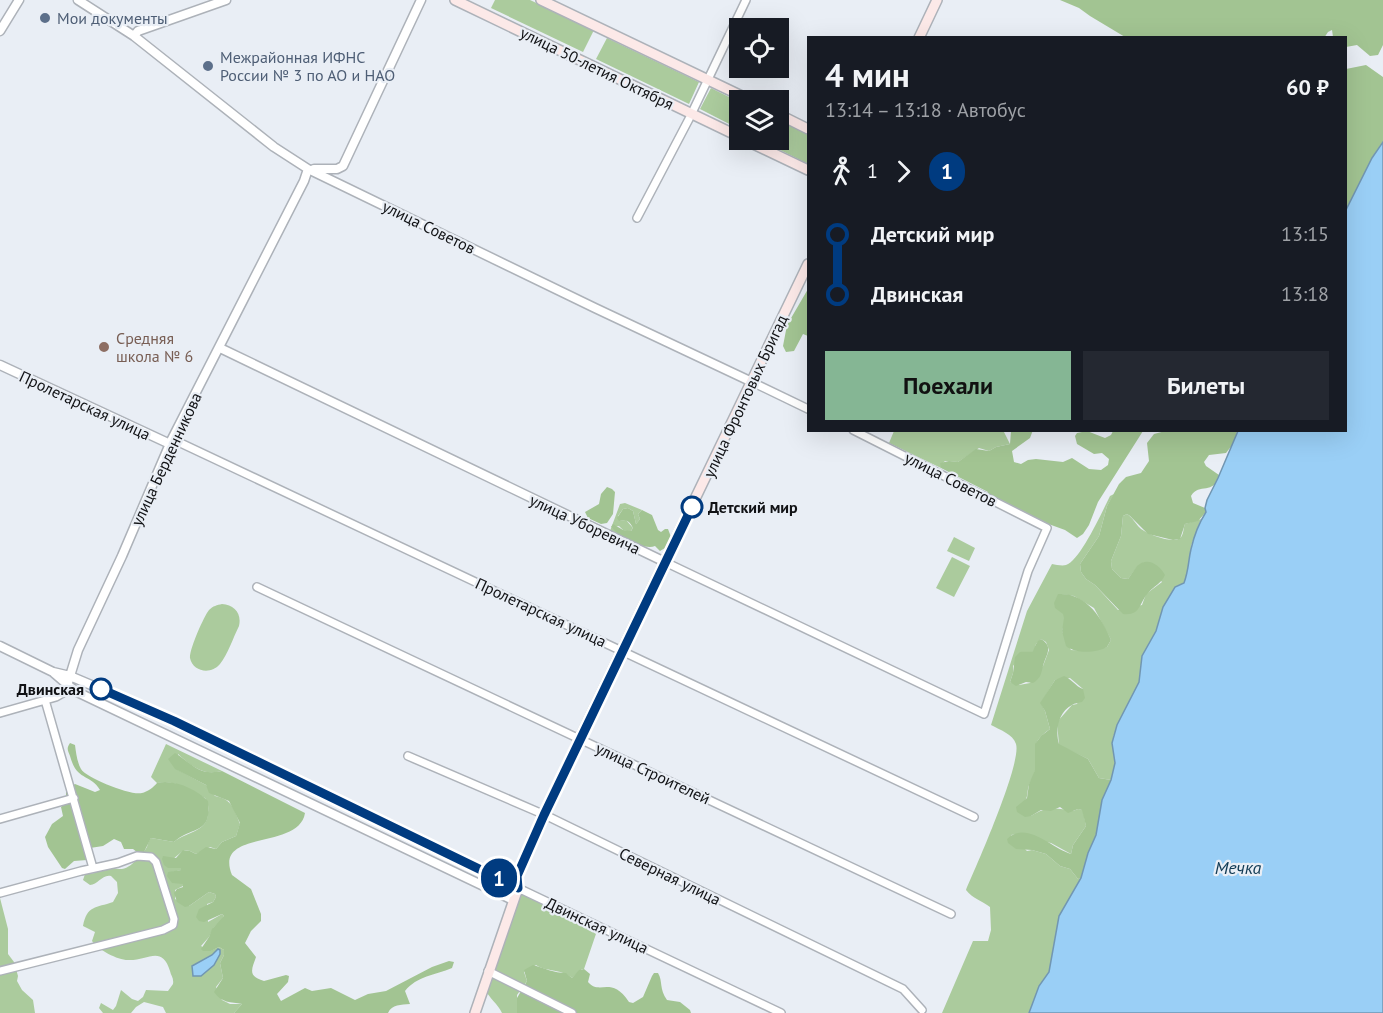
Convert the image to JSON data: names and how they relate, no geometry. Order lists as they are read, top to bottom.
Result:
{
  "streets": {
    "main road": ["улица 50-летия Октября", "улица Фронтовых Бригад"],
    "street": [
      "улица Советов",
      "Пролетарская улица",
      "улица Берденникова",
      "улица Уборевича",
      "улица Строителей",
      "Северная улица",
      "Двинская улица"
    ]
  },
  "crossings": [
    ["улица Советов", "улица Фронтовых Бригад"],
    ["улица Советов", "улица Берденникова"],
    ["улица Советов", "улица Уборевича"],
    ["улица Фронтовых Бригад", "Пролетарская улица"],
    ["улица Фронтовых Бригад", "улица Уборевича"],
    ["улица Фронтовых Бригад", "улица Строителей"],
    ["улица Фронтовых Бригад", "Северная улица"],
    ["улица Фронтовых Бригад", "Двинская улица"],
    ["Пролетарская улица", "улица Берденникова"],
    ["улица Берденникова", "улица Уборевича"],
    ["улица Берденникова", "Двинская улица"]
  ],
  "water": ["Мечка"],
  "places": [
    "Мои документы",
    "Межрайонная ИФНС России № 3 по АО и НАО",
    "Средняя школа № 6",
    "Детский мир",
    "Двинская"
  ],
  "lines": ["bus line 1"],
  "page": {
    "on_map": "1",
    "heading": ["4 мин", "13:14 – 13:18 · Автобус", "60 ₽"],
    "legs": ["1", "1"],
    "list": [
      {
        "name": "Детский мир",
        "value": "13:15"
      },
      {
        "name": "Двинская",
        "value": "13:18"
      }
    ],
    "buttons": ["Поехали", "Билеты"]
  }
}
